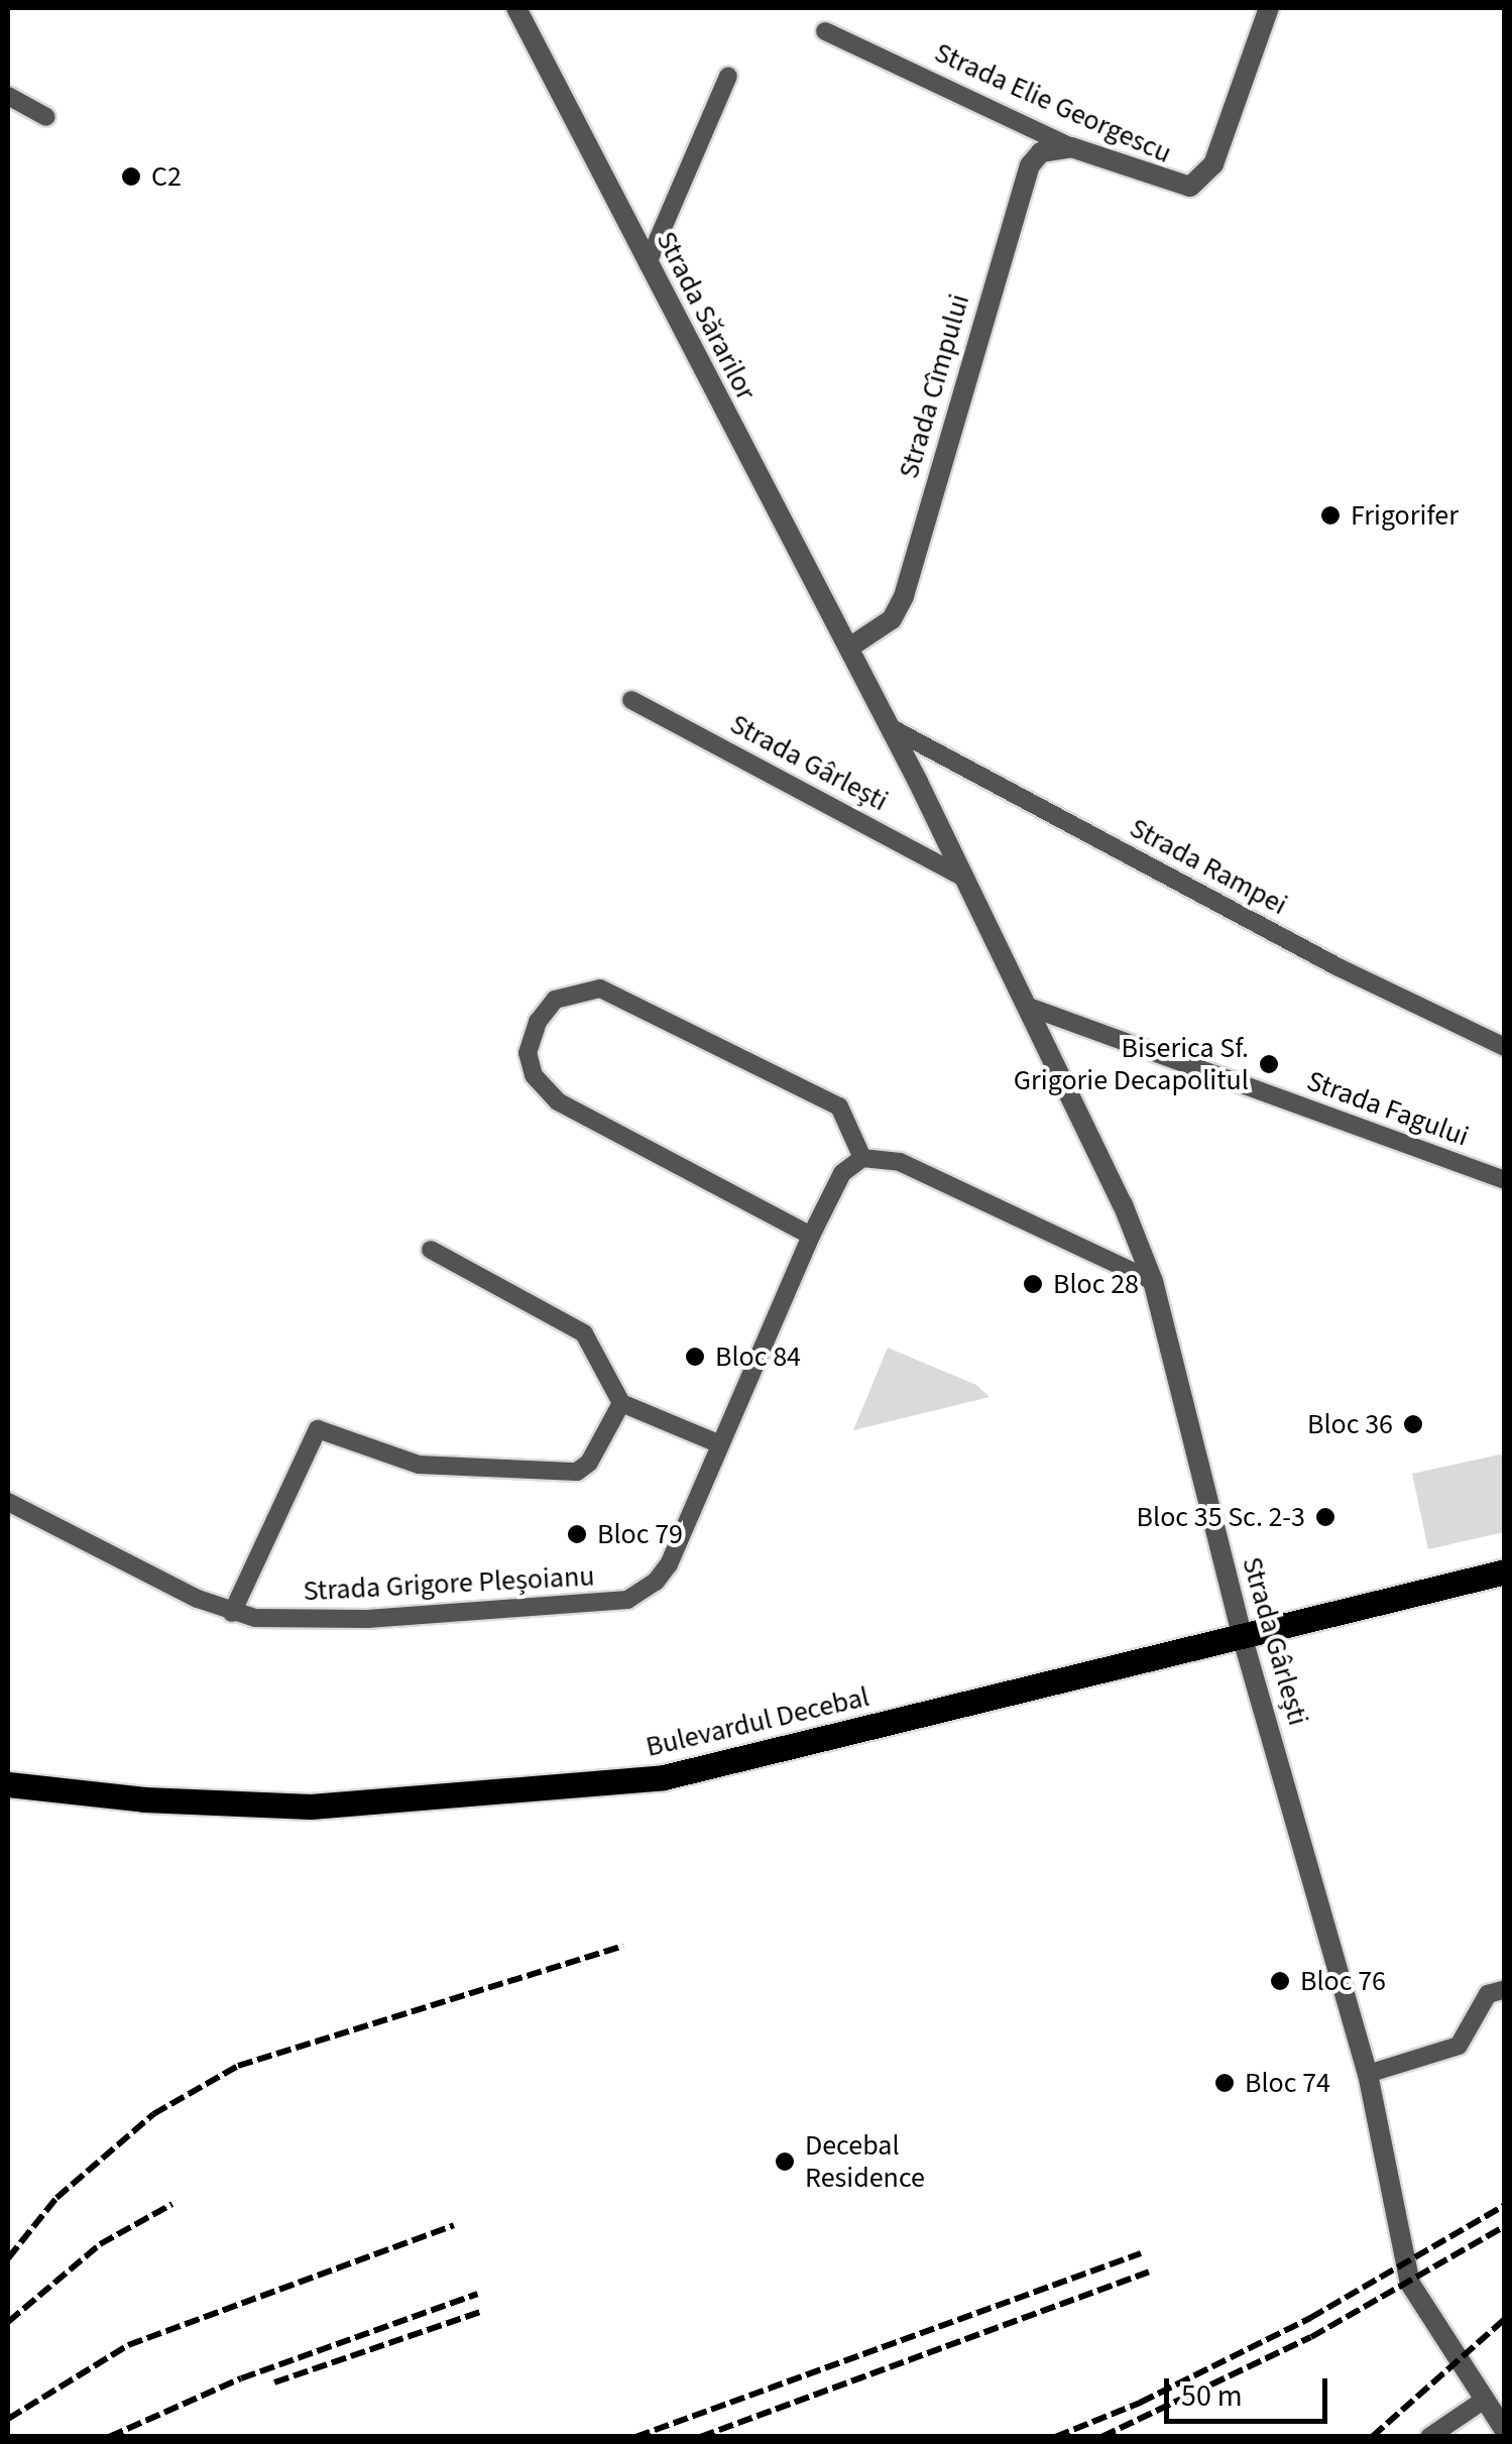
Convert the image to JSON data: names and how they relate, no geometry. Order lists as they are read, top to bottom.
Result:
{
  "streets": {
    "main road": ["Bulevardul Decebal"],
    "street": [
      "Strada Elie Georgescu",
      "Strada Sărarilor",
      "Strada Cîmpului",
      "Strada Gârlești",
      "Strada Rampei",
      "Strada Fagului",
      "Strada Grigore Pleșoianu"
    ]
  },
  "crossings": [
    ["Strada Elie Georgescu", "Strada Cîmpului"],
    ["Strada Sărarilor", "Strada Cîmpului"],
    ["Strada Sărarilor", "Strada Gârlești"],
    ["Strada Cîmpului", "Strada Gârlești"],
    ["Strada Gârlești", "Strada Rampei"],
    ["Strada Gârlești", "Strada Fagului"],
    ["Strada Gârlești", "Bulevardul Decebal"]
  ],
  "places": [
    "C2",
    "Frigorifer",
    "Biserica Sf. Grigorie Decapolitul",
    "Bloc 28",
    "Bloc 84",
    "Bloc 36",
    "Bloc 35 Sc. 2-3",
    "Bloc 79",
    "Bloc 76",
    "Bloc 74",
    "Decebal Residence"
  ],
  "scale_bar": "50 m"
}
